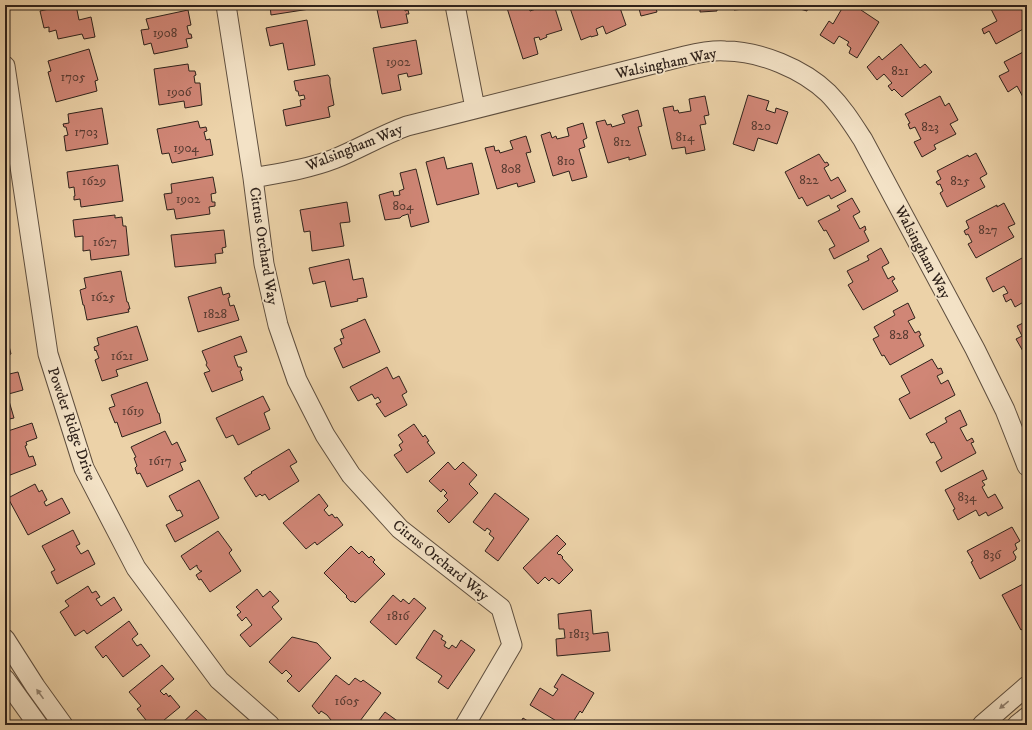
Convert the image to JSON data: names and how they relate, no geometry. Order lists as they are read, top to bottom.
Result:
{
  "streets": {
    "street": ["Walsingham Way", "Citrus Orchard Way", "Powder Ridge Drive"]
  },
  "crossings": [
    ["Walsingham Way", "Citrus Orchard Way"]
  ],
  "house_numbers": [
    "1908",
    "1902",
    "821",
    "1705",
    "1906",
    "820",
    "823",
    "1703",
    "814",
    "812",
    "1904",
    "810",
    "808",
    "822",
    "1629",
    "825",
    "1902",
    "804",
    "827",
    "1627",
    "1625",
    "1828",
    "828",
    "1621",
    "1619",
    "1617",
    "834",
    "836",
    "1816",
    "1813",
    "1605"
  ]
}
